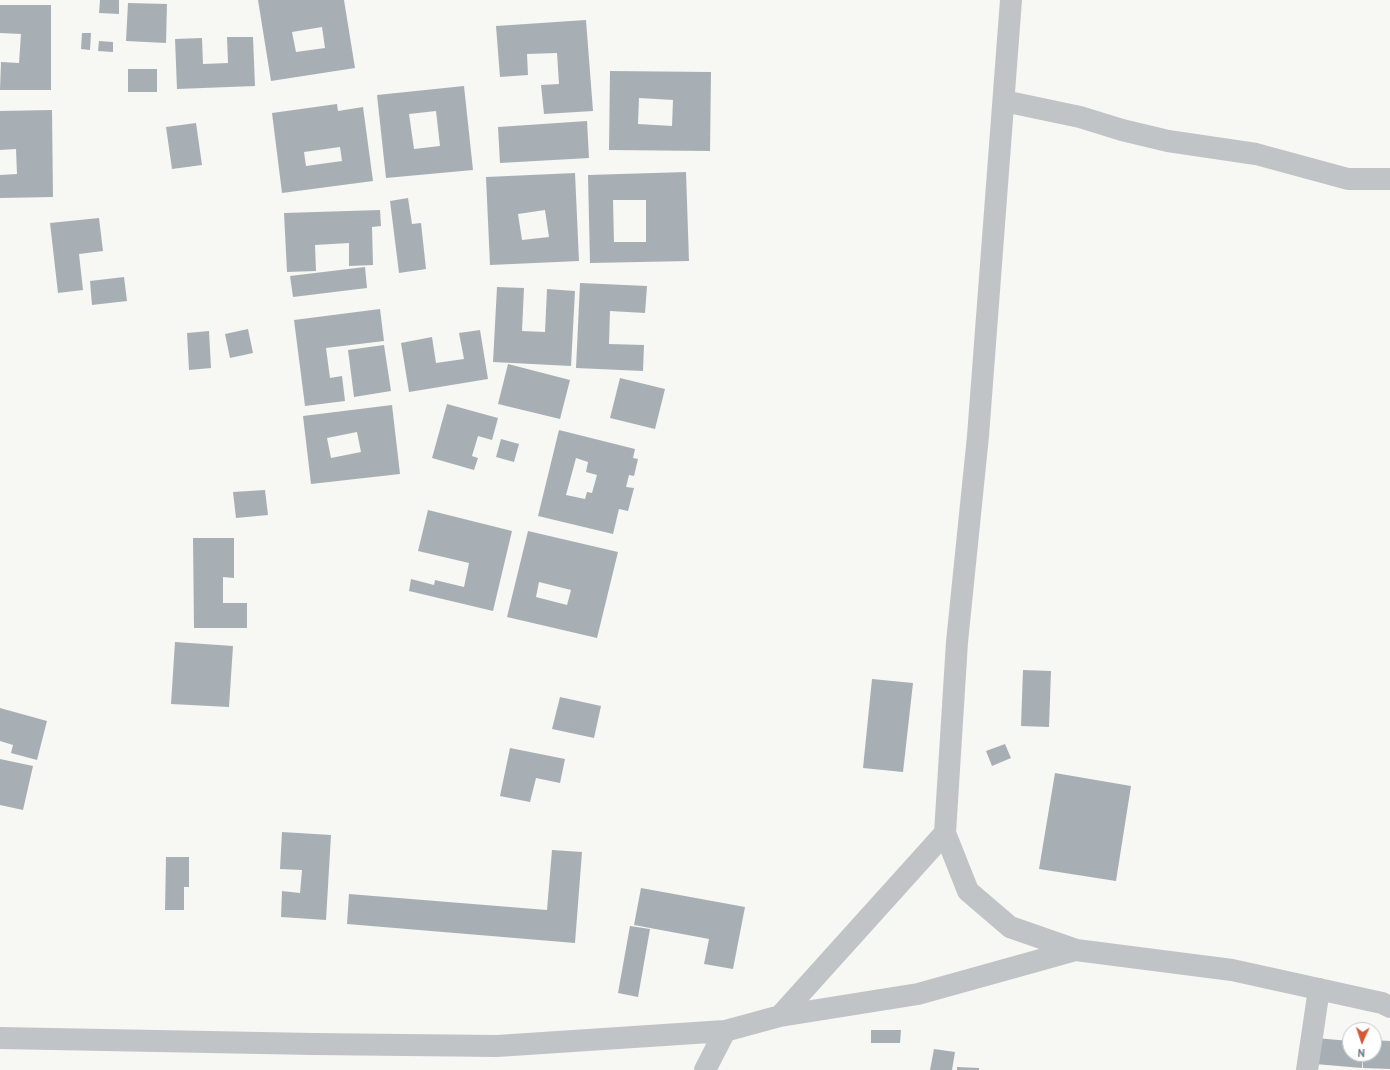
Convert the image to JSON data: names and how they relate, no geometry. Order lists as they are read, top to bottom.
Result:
{
  "north": "bottom"
}
